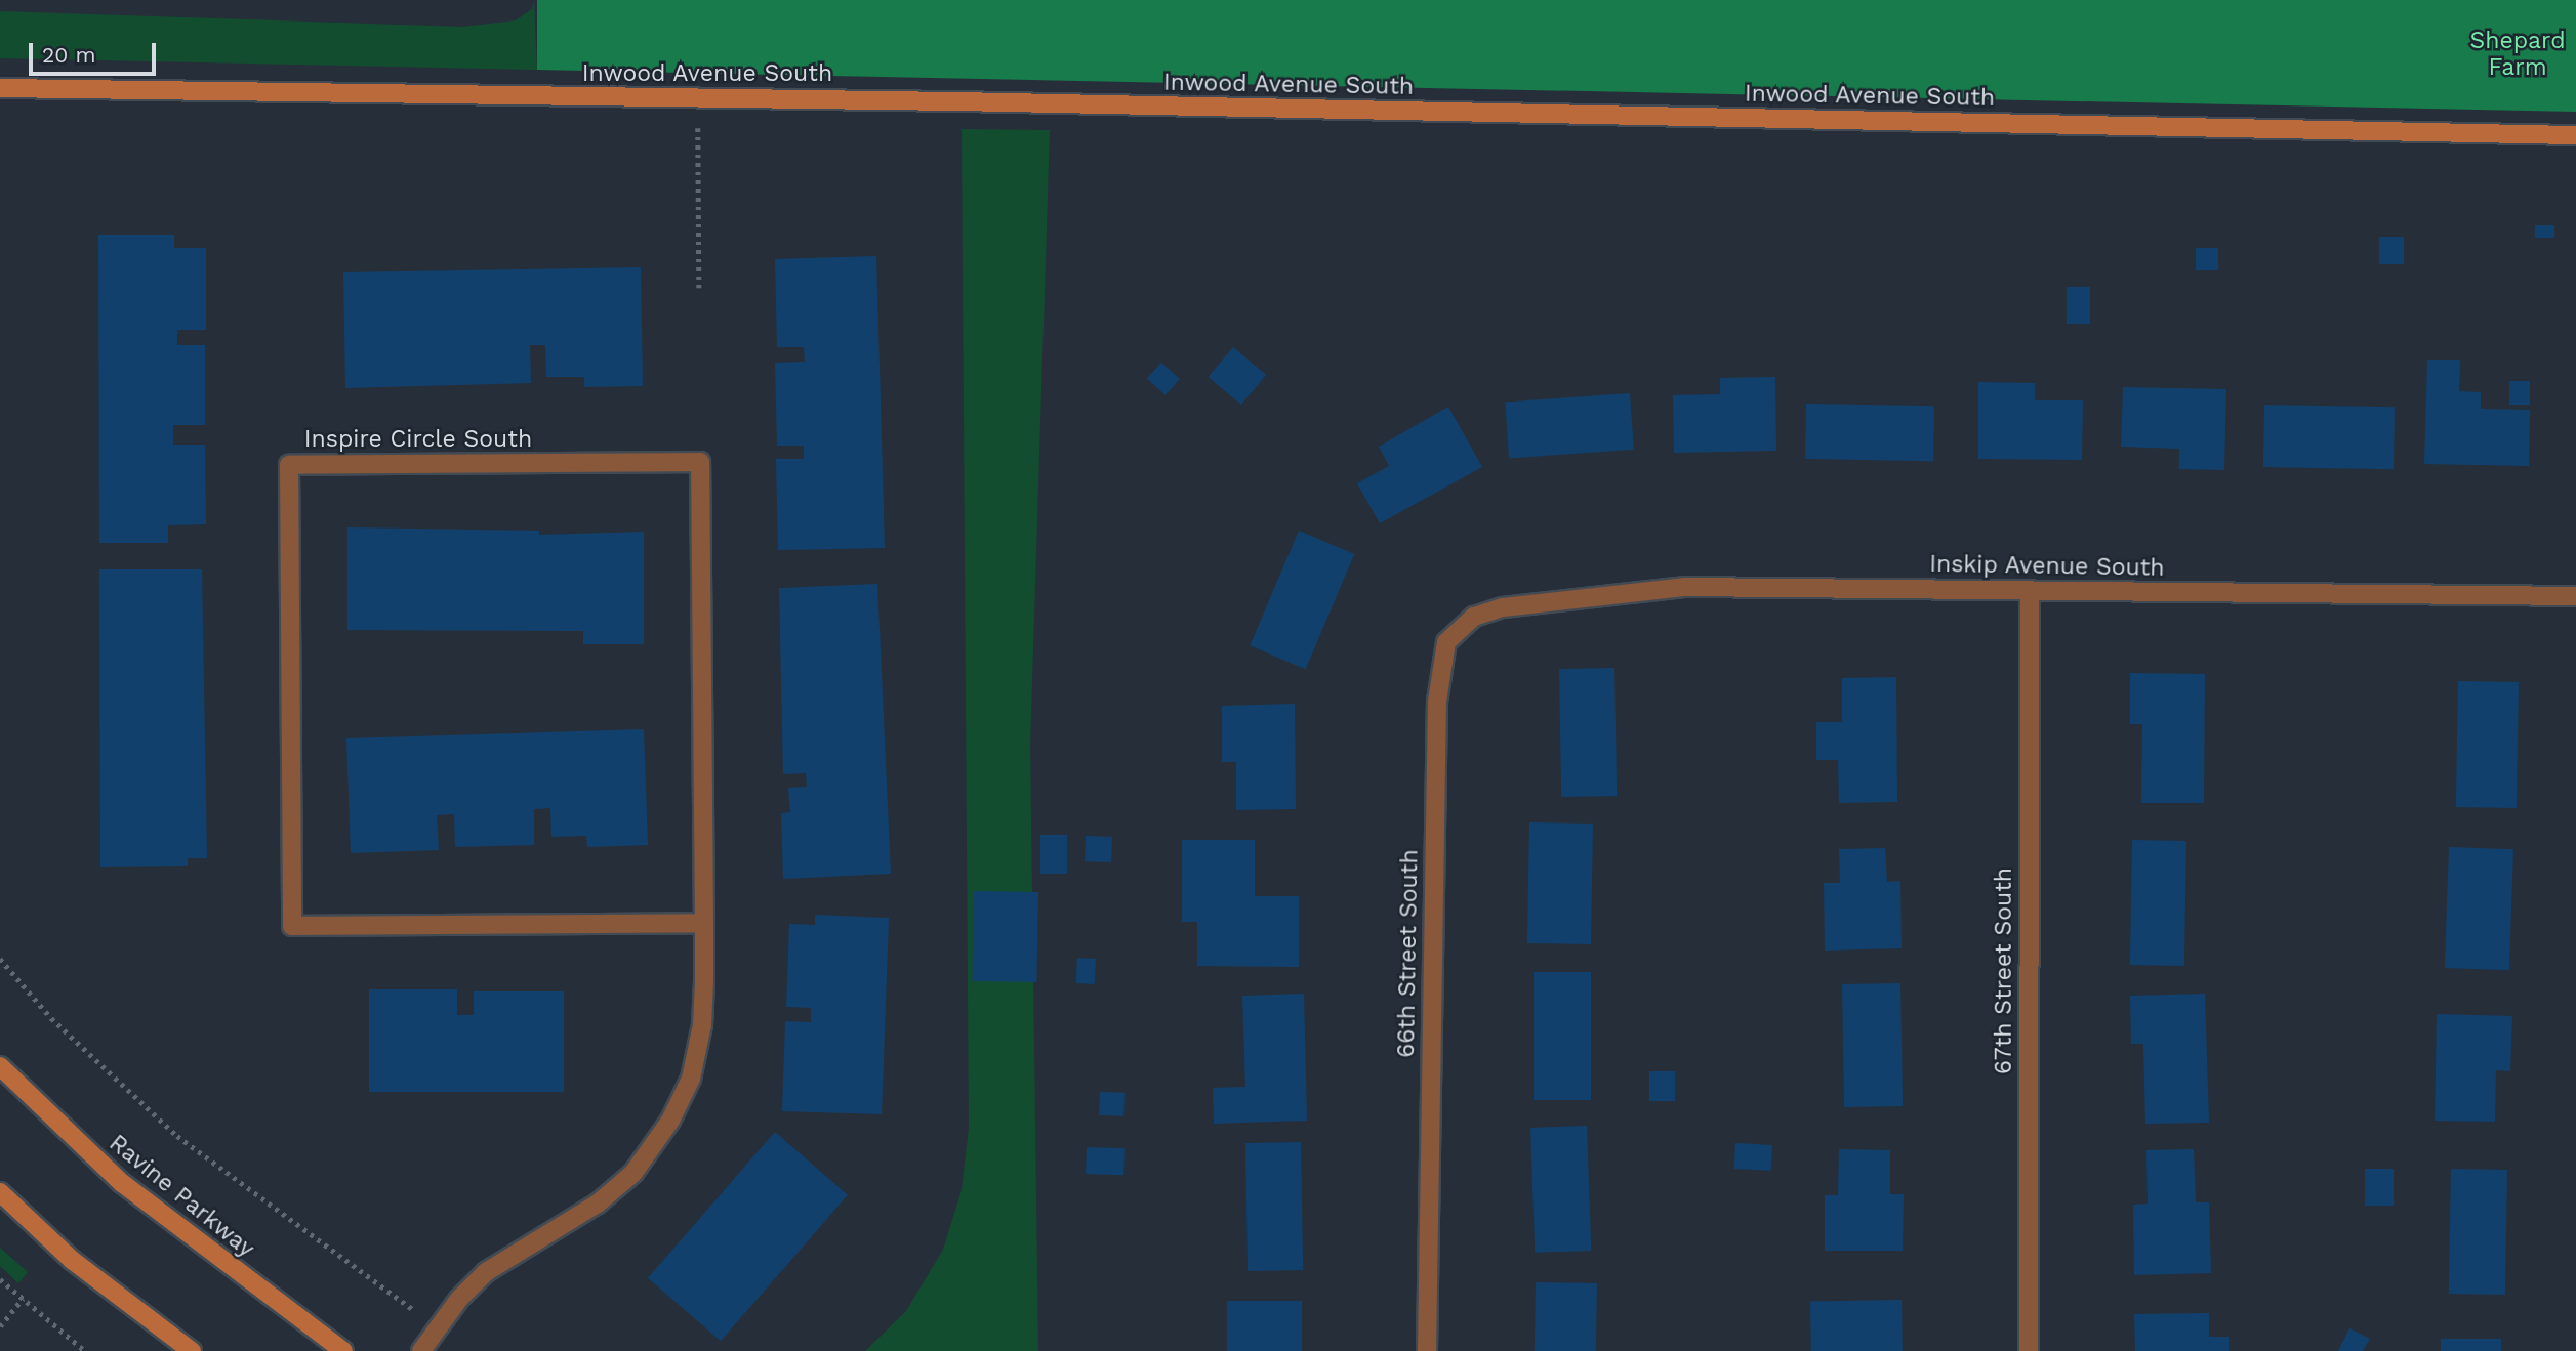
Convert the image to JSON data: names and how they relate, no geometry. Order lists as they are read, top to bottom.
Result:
{
  "streets": {
    "street": [
      "Inwood Avenue South",
      "Inspire Circle South",
      "Inskip Avenue South",
      "66th Street South",
      "67th Street South",
      "Ravine Parkway"
    ]
  },
  "crossings": [
    ["Inskip Avenue South", "66th Street South"],
    ["Inskip Avenue South", "67th Street South"]
  ],
  "parks": ["Shepard Farm"],
  "scale_bar": "20 m"
}
